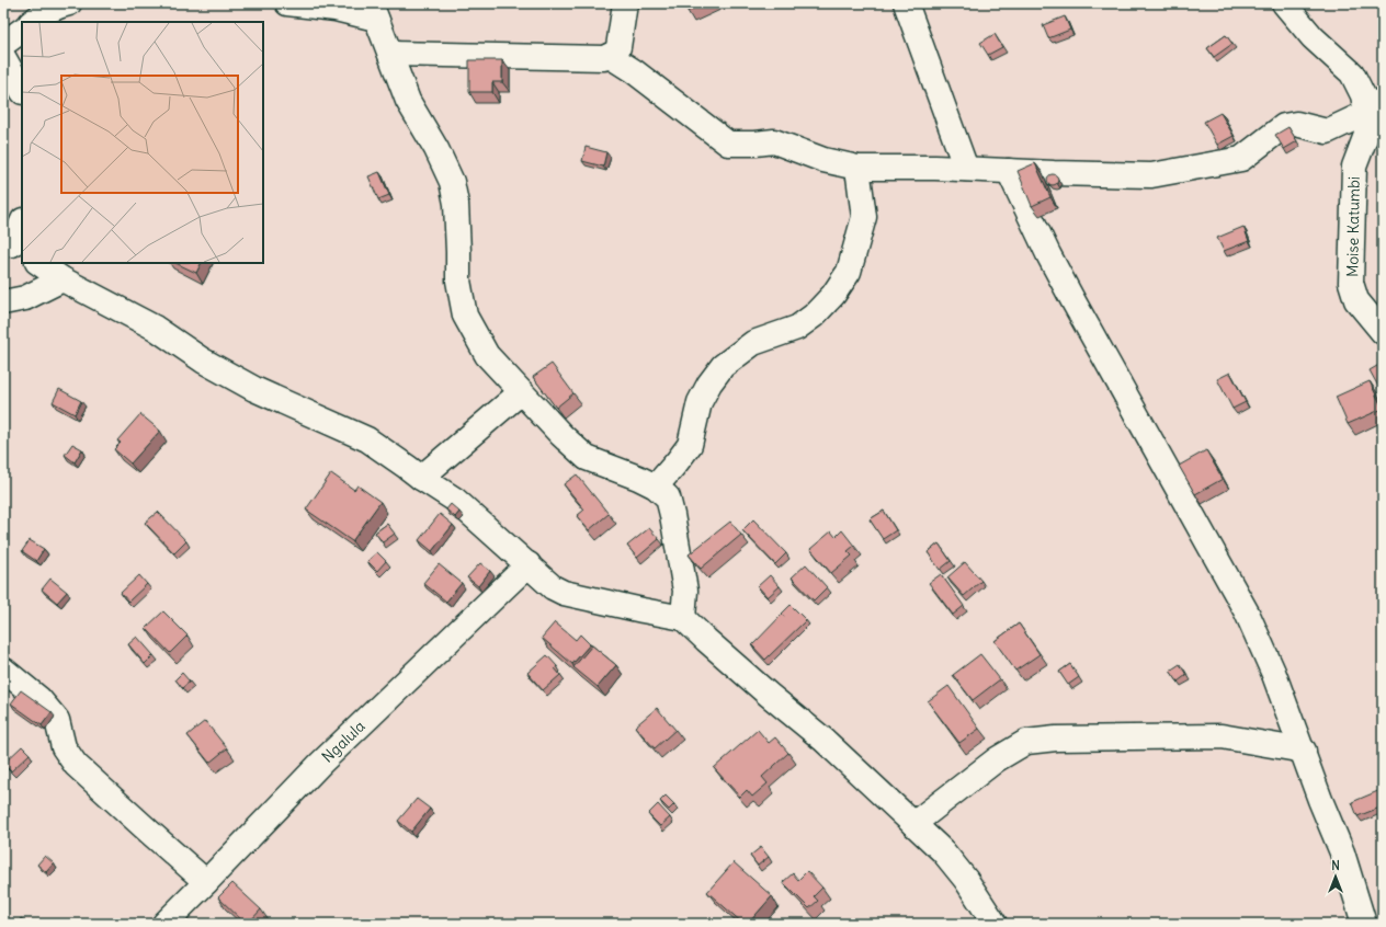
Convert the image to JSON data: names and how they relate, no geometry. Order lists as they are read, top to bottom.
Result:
{
  "streets": {
    "street": ["Moise Katumbi", "Ngalula"]
  },
  "north": "top"
}
